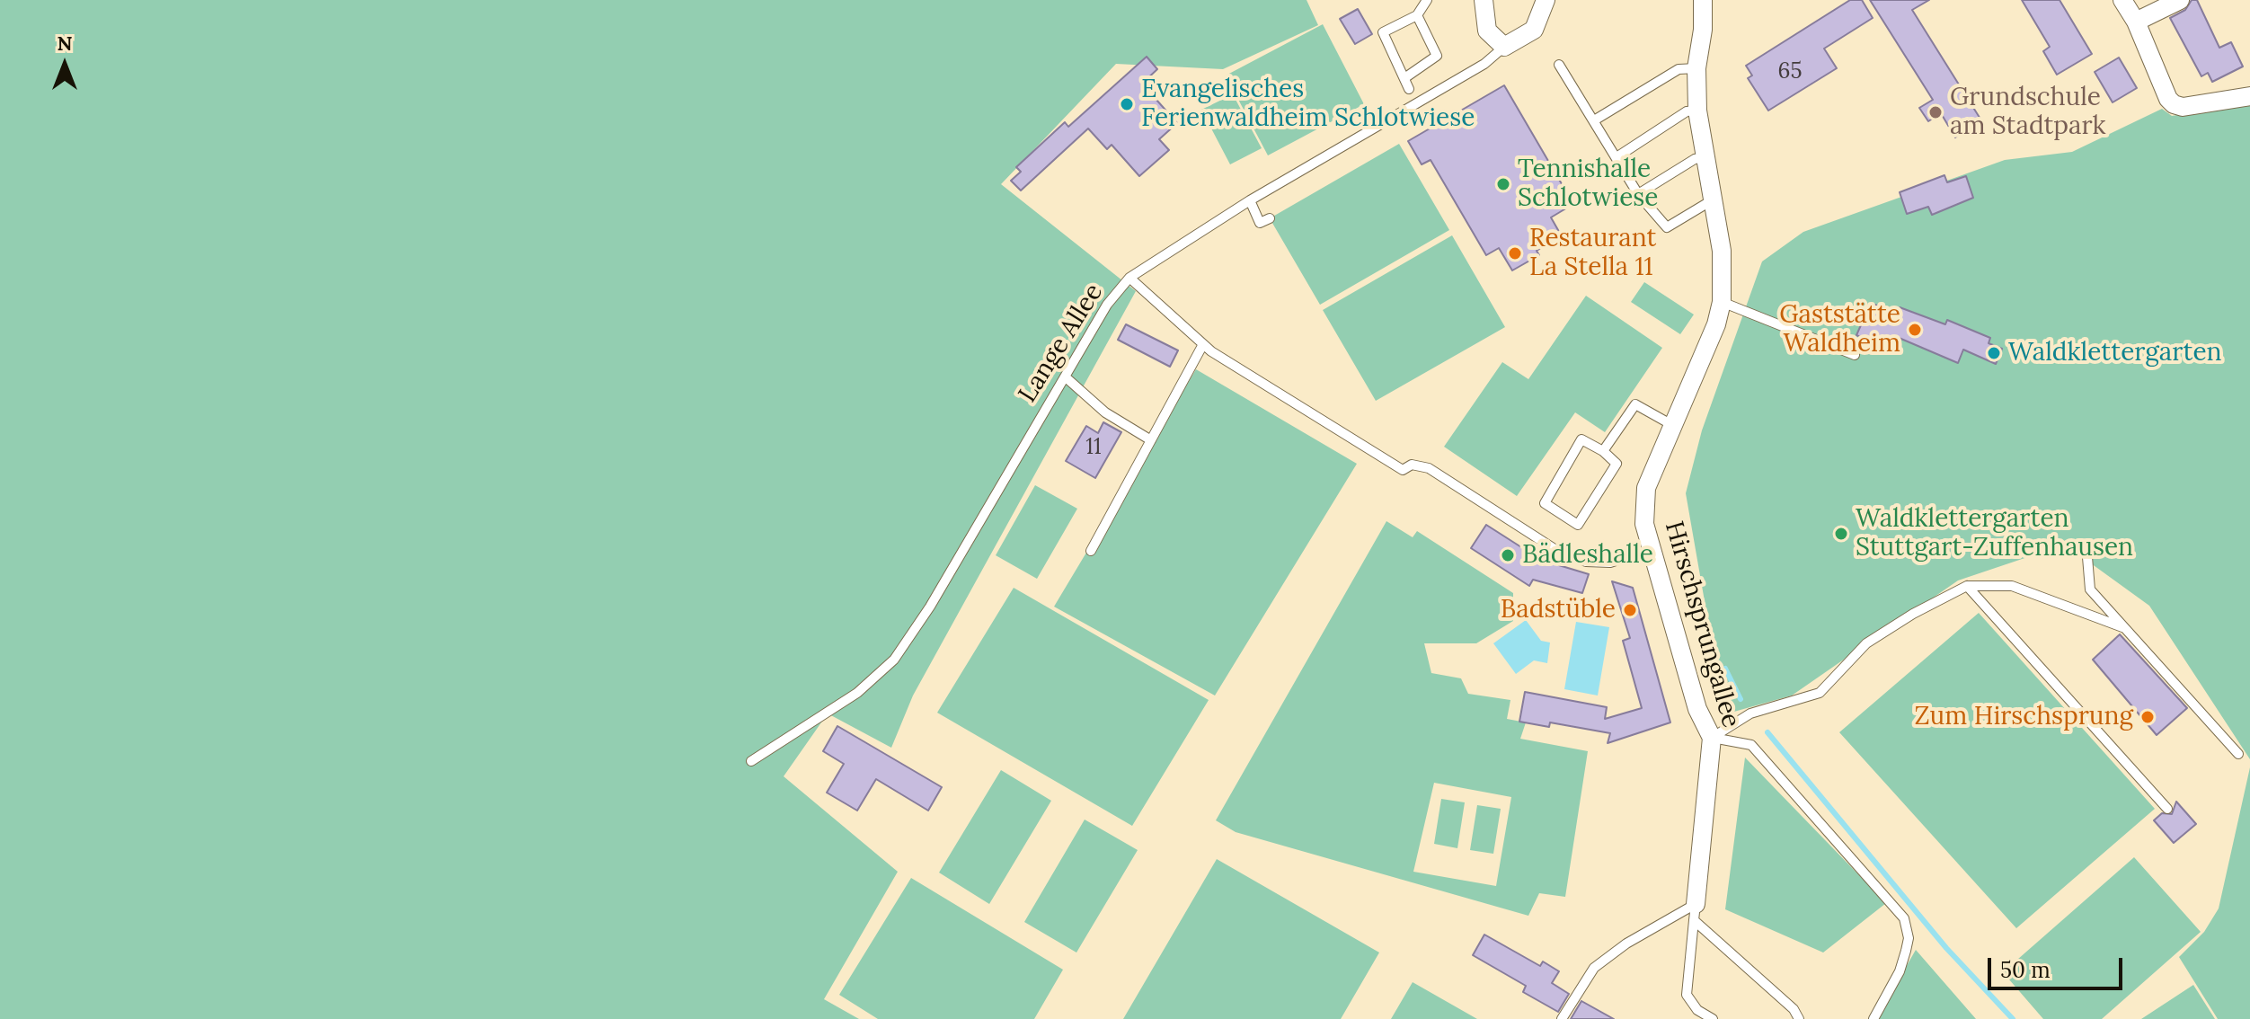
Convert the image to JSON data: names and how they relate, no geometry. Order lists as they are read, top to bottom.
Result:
{
  "streets": {
    "street": ["Hirschsprungallee"],
    "lane": ["Lange Allee"]
  },
  "places": [
    "Evangelisches Ferienwaldheim Schlotwiese",
    "Grundschule am Stadtpark",
    "Tennishalle Schlotwiese",
    "Restaurant La Stella 11",
    "Gaststätte Waldheim",
    "Waldklettergarten",
    "Waldklettergarten Stuttgart-Zuffenhausen",
    "Bädleshalle",
    "Badstüble",
    "Zum Hirschsprung"
  ],
  "house_numbers": ["65", "11"],
  "scale_bar": "50 m",
  "north": "top"
}
